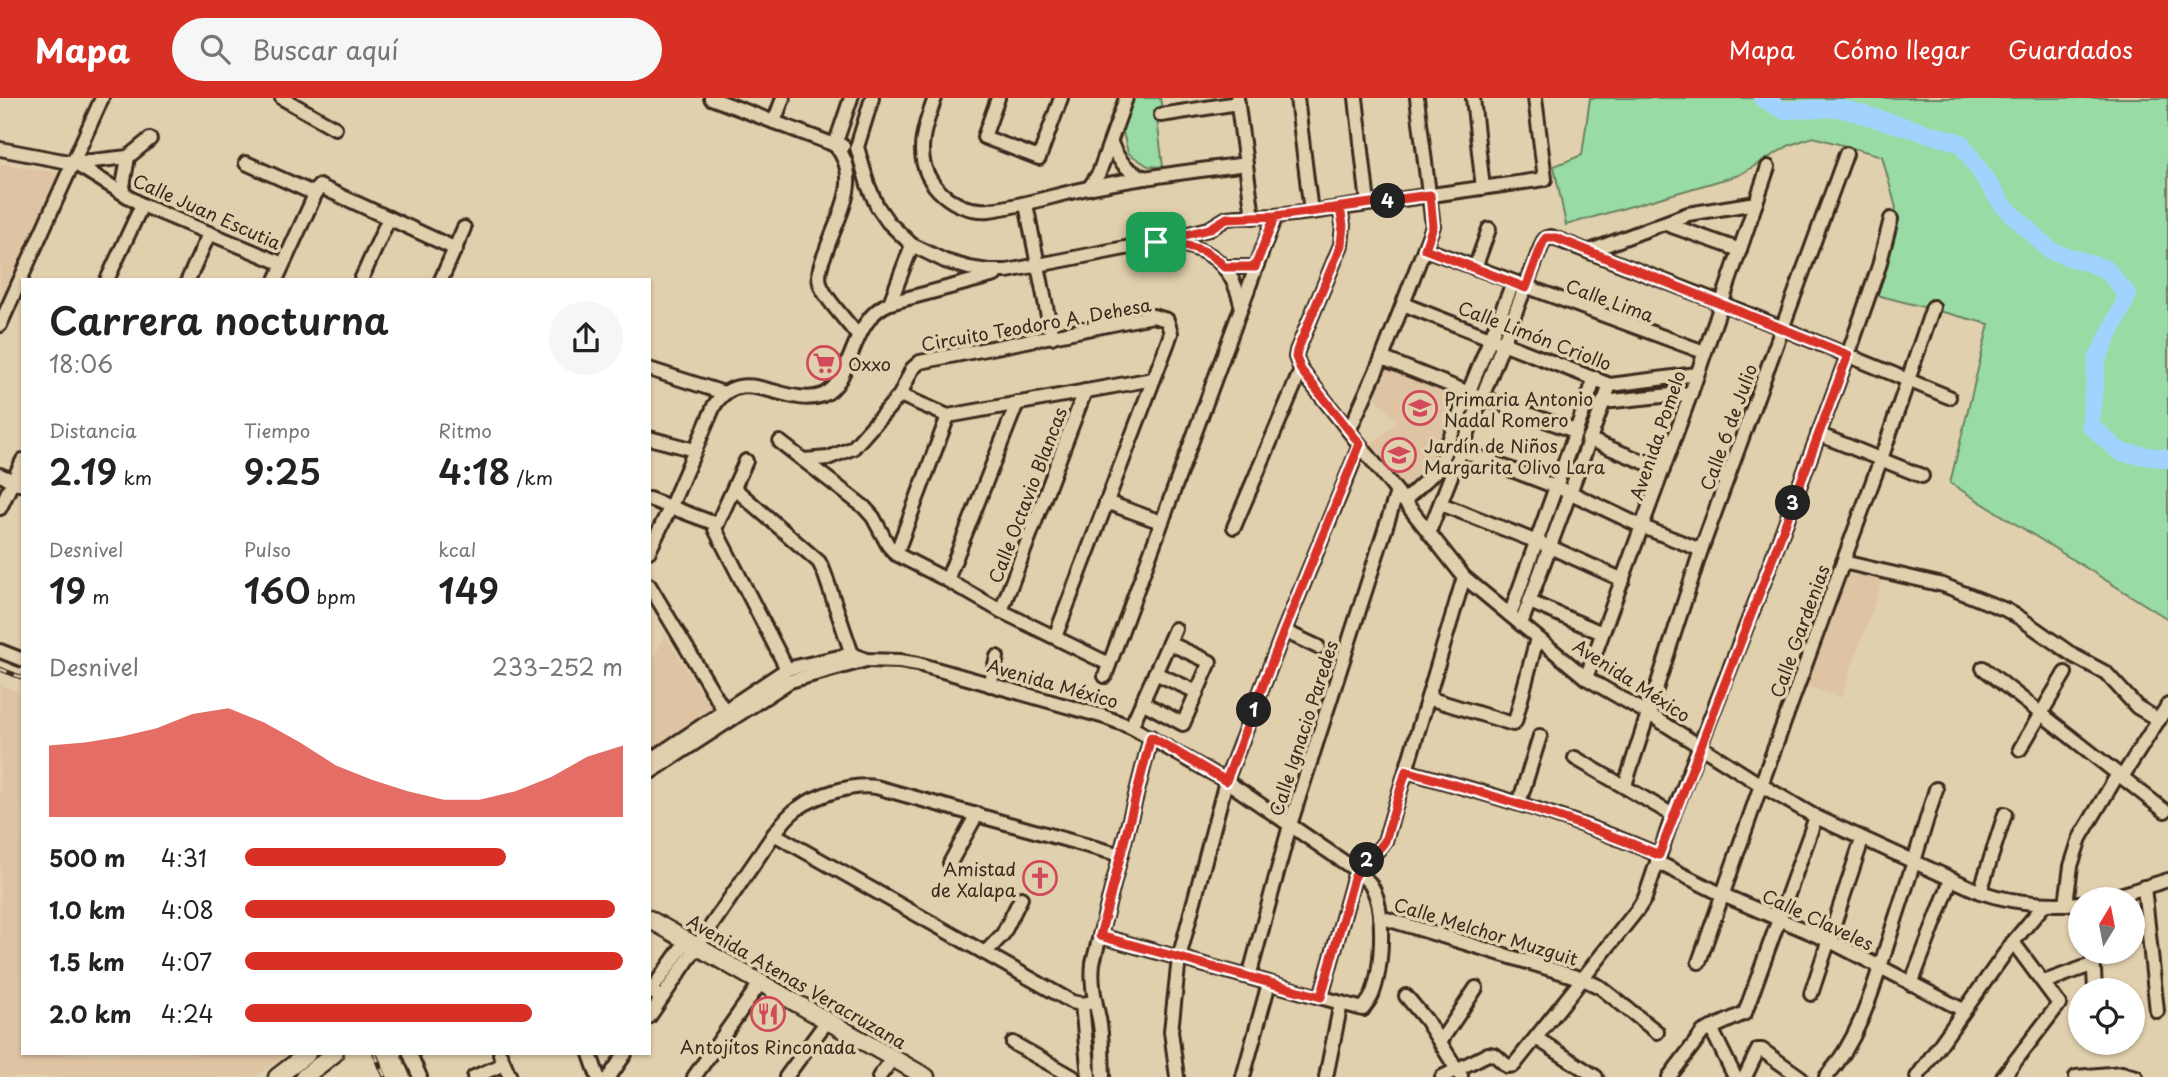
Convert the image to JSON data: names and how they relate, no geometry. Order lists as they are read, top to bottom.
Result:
{
  "streets": {
    "main road": ["Avenida Atenas Veracruzana"],
    "street": [
      "Calle Juan Escutia",
      "Calle Lima",
      "Circuito Teodoro A. Dehesa",
      "Calle Limón Criollo",
      "Calle 6 de Julio",
      "Avenida Pomelo",
      "Calle Octavio Blancas",
      "Calle Gardenias",
      "Avenida México",
      "Calle Ignacio Paredes",
      "Calle Claveles",
      "Calle Melchor Muzguit"
    ]
  },
  "crossings": [
    ["Calle Lima", "Avenida Pomelo"],
    ["Calle Limón Criollo", "Avenida Pomelo"],
    ["Calle 6 de Julio", "Avenida México"],
    ["Avenida Pomelo", "Avenida México"],
    ["Calle Gardenias", "Avenida México"],
    ["Calle Gardenias", "Calle Claveles"],
    ["Avenida México", "Calle Ignacio Paredes"]
  ],
  "places": {
    "supermarket": ["Oxxo"],
    "school or university": ["Primaria Antonio Nadal Romero", "Jardín de Niños Margarita Olivo Lara"],
    "church": ["Amistad de Xalapa"],
    "restaurant": ["Antojitos Rinconada"]
  },
  "north": "top",
  "page": {
    "header": "Mapa",
    "search": "Buscar aquí",
    "nav": ["Mapa", "Cómo llegar", "Guardados"],
    "pins": [
      "4",
      "3",
      "1",
      "2"
    ],
    "heading": ["Carrera nocturna", "18:06"],
    "stats": [
      ["Distancia", "2.19 km"],
      ["Tiempo", "9:25"],
      ["Ritmo", "4:18 /km"],
      ["Desnivel", "19 m"],
      ["Pulso", "160 bpm"],
      ["kcal", "149"]
    ],
    "chart": ["Desnivel", "233–252 m"],
    "list": [
      {
        "name": "500 m",
        "note": "4:31"
      },
      {
        "name": "1.0 km",
        "note": "4:08"
      },
      {
        "name": "1.5 km",
        "note": "4:07"
      },
      {
        "name": "2.0 km",
        "note": "4:24"
      }
    ]
  }
}
